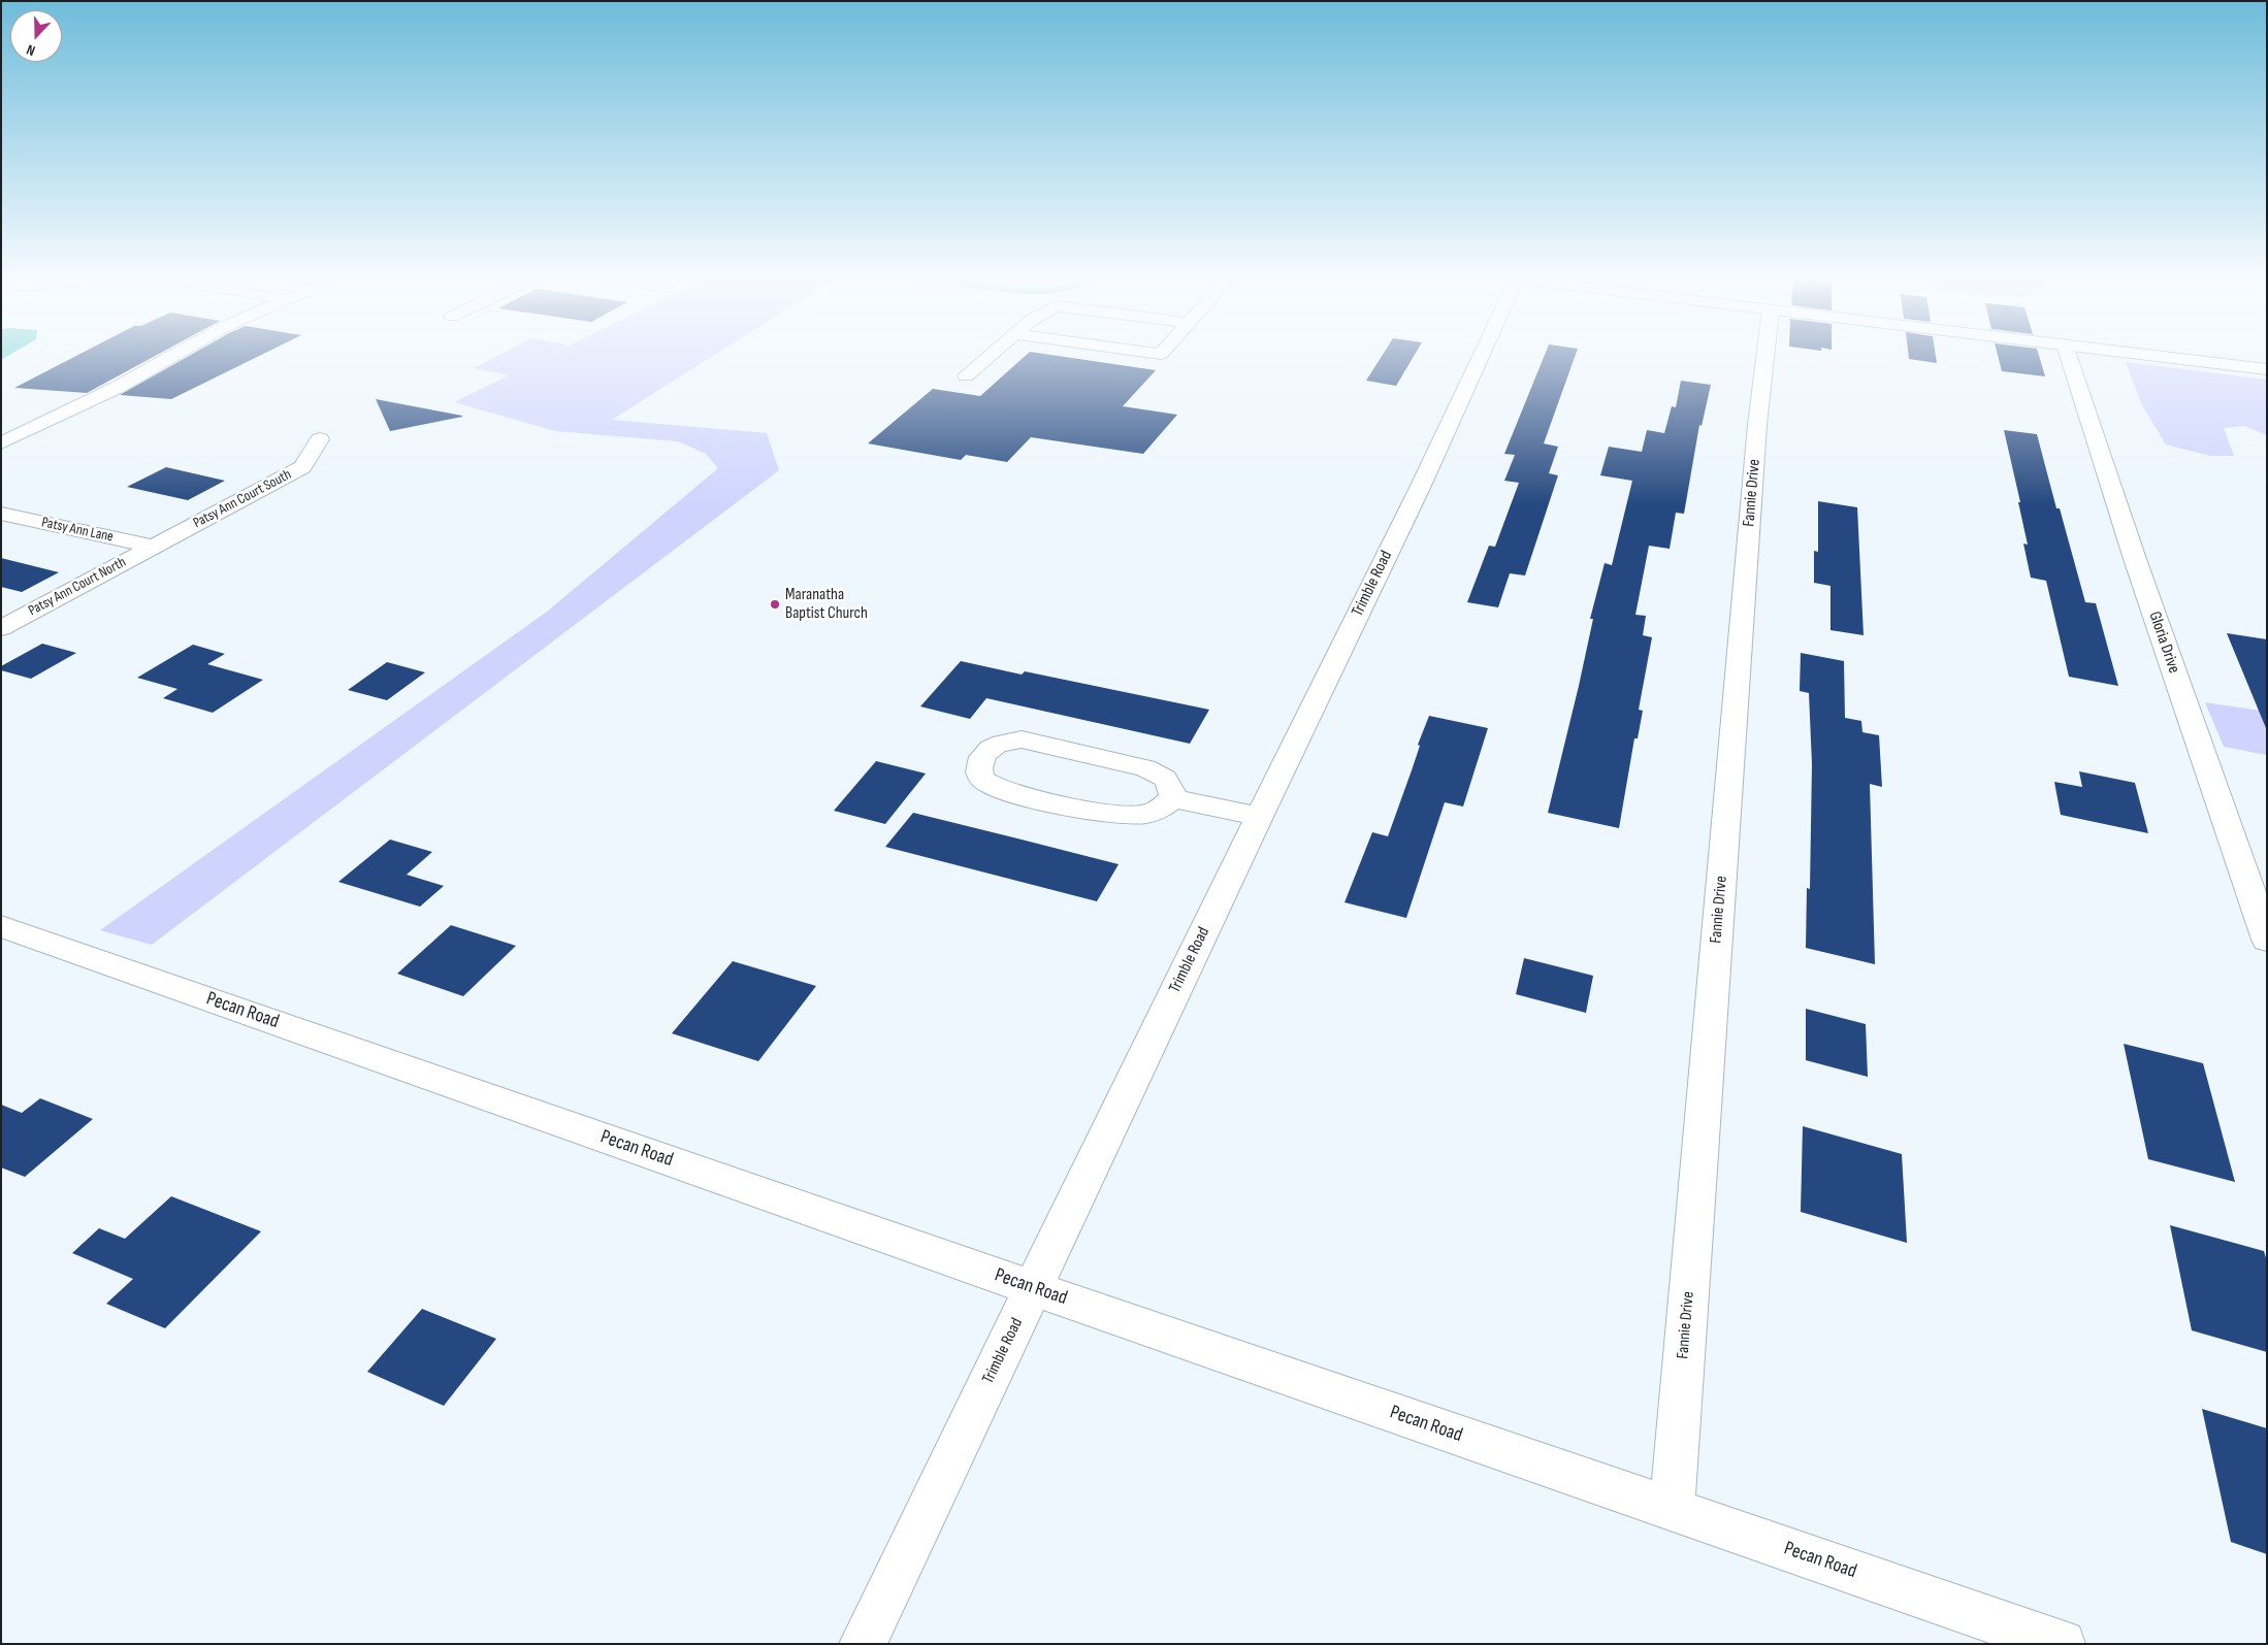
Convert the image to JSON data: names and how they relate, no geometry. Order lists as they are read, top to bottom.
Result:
{
  "streets": {
    "street": [
      "Fannie Drive",
      "Patsy Ann Court South",
      "Patsy Ann Lane",
      "Trimble Road",
      "Patsy Ann Court North",
      "Gloria Drive",
      "Pecan Road"
    ]
  },
  "crossings": [
    ["Fannie Drive", "Pecan Road"],
    ["Patsy Ann Court South", "Patsy Ann Lane"],
    ["Patsy Ann Court South", "Patsy Ann Court North"],
    ["Patsy Ann Lane", "Patsy Ann Court North"],
    ["Trimble Road", "Pecan Road"]
  ],
  "places": ["Maranatha Baptist Church"],
  "north": "bottom"
}
